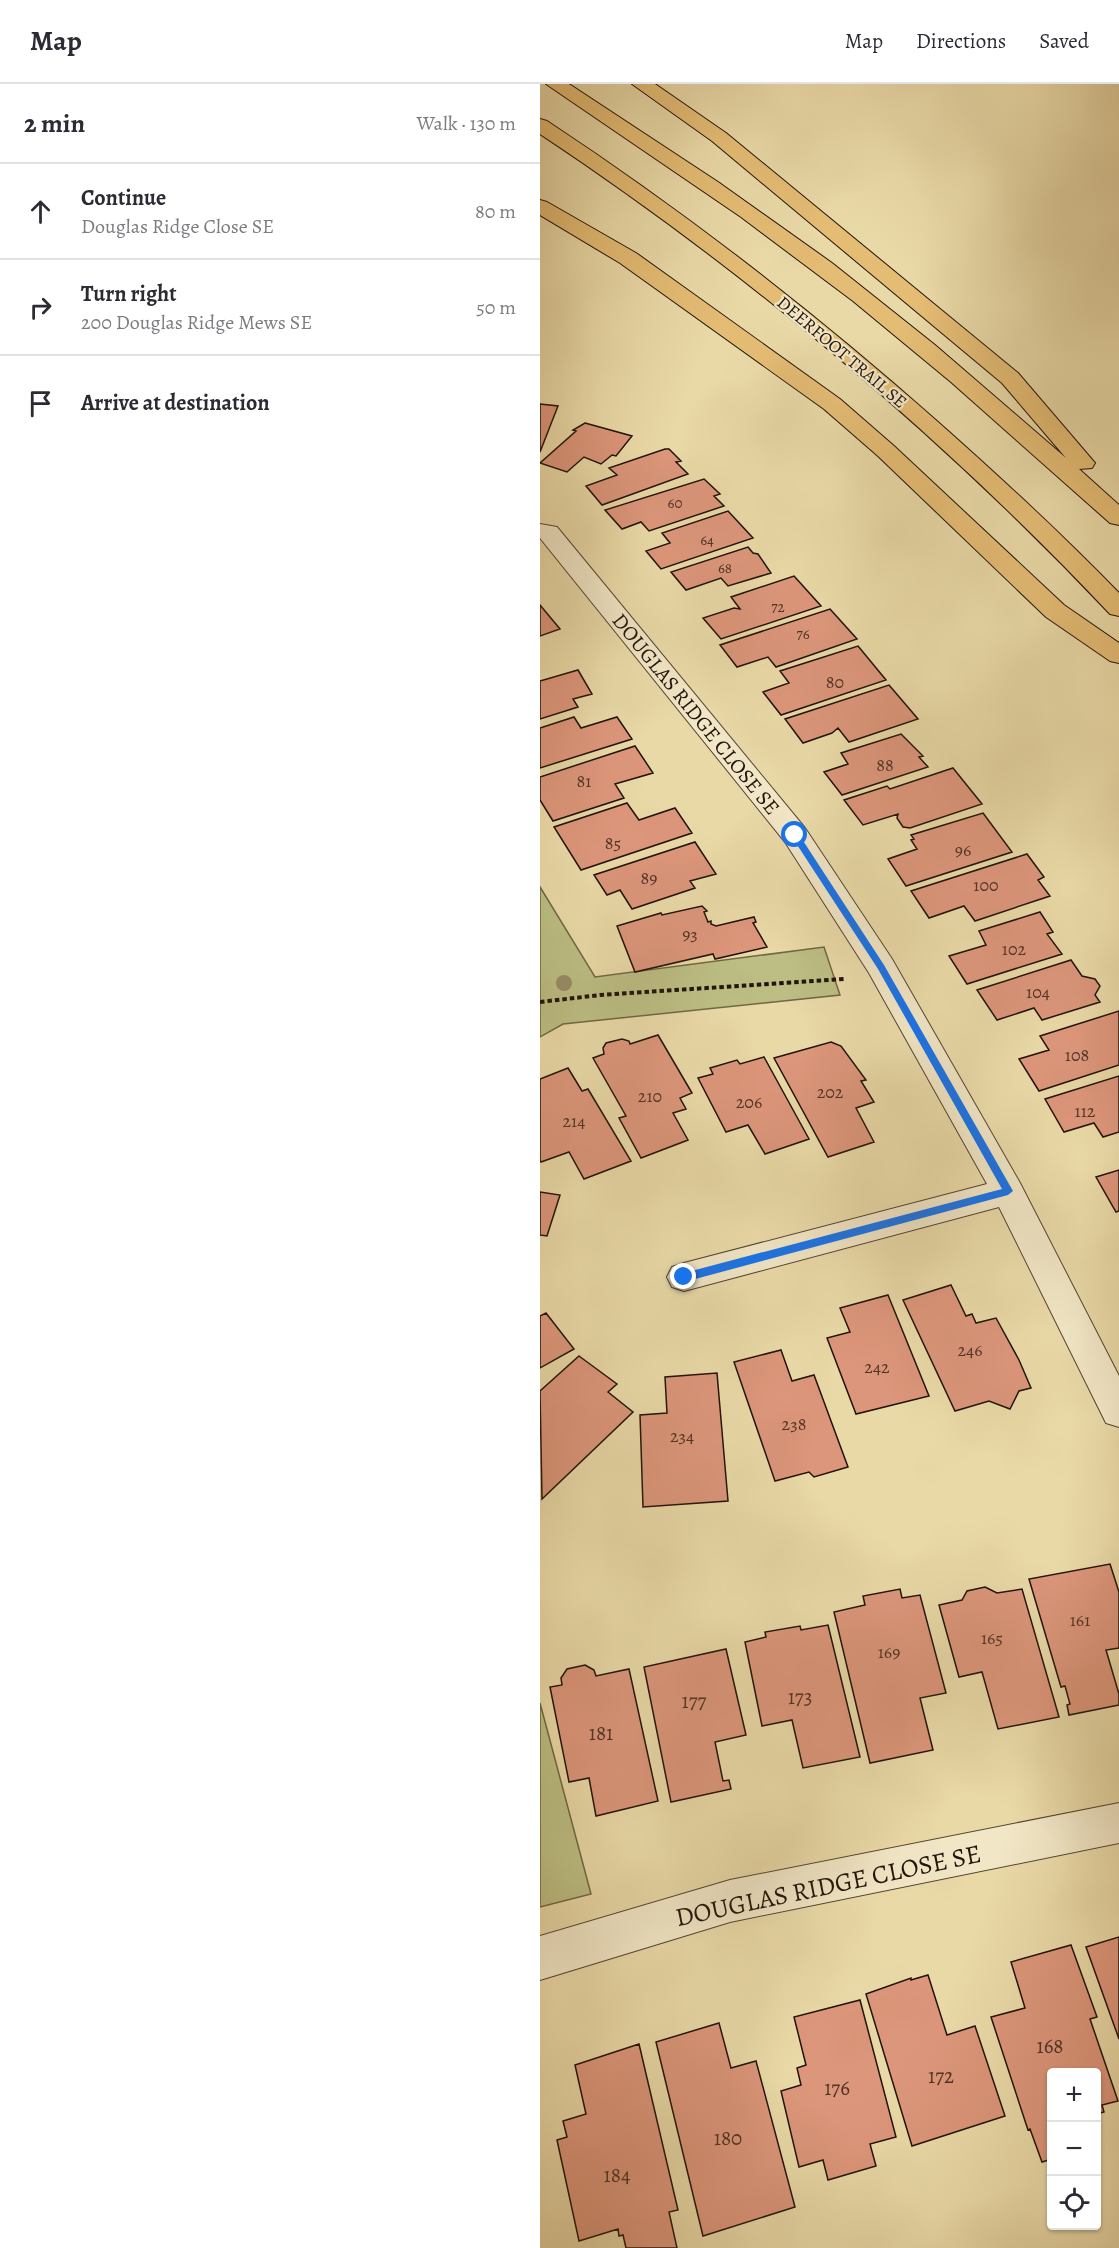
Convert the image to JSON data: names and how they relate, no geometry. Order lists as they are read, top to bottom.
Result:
{
  "streets": {
    "highway": ["DEERFOOT TRAIL SE"],
    "street": ["DOUGLAS RIDGE CLOSE SE"]
  },
  "house_numbers": [
    "60",
    "64",
    "68",
    "72",
    "76",
    "80",
    "88",
    "81",
    "85",
    "96",
    "89",
    "100",
    "93",
    "102",
    "104",
    "108",
    "202",
    "210",
    "206",
    "112",
    "214",
    "246",
    "242",
    "238",
    "234",
    "161",
    "165",
    "169",
    "173",
    "177",
    "181",
    "168",
    "172",
    "176",
    "180",
    "184"
  ],
  "page": {
    "header": "Map",
    "nav": ["Map", "Directions", "Saved"],
    "heading": ["2 min", "Walk · 130 m"],
    "list": [
      ["Continue", "Douglas Ridge Close SE", "80 m"],
      ["Turn right", "200 Douglas Ridge Mews SE", "50 m"],
      "Arrive at destination"
    ],
    "map_buttons": ["+", "−"]
  }
}
